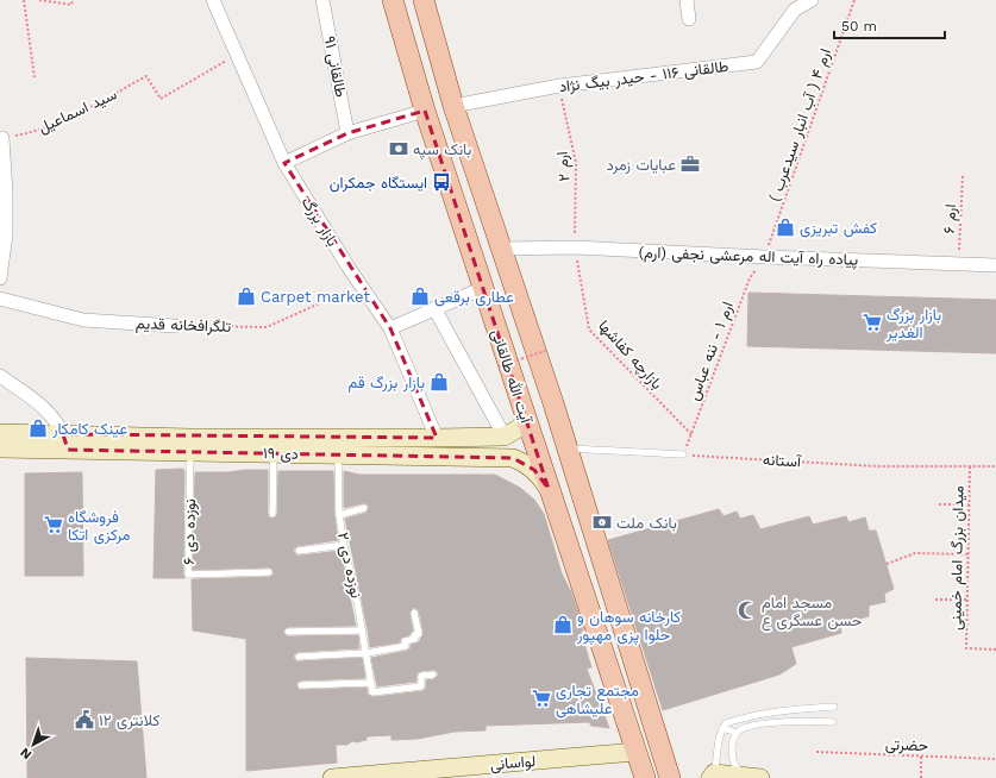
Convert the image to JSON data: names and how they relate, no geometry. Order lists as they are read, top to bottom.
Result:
{
  "streets": {
    "main road": ["آیت الله طالقانی", "۱۹ دی", "لواسانی"],
    "street": [
      "طالقانی ۹۱",
      "طالقانی ۱۱۶ - حیدر بیگ نژاد",
      "بازار بزرگ",
      "پیاده راه آیت اله مرعشی نجفی (ارم)",
      "تلگرافخانه قدیم"
    ],
    "lane": ["نوزده دی ۶", "نوزده دی ۲"],
    "path": [
      "سید اسماعیل",
      "ارم ۴ ( آب انبار سیدعرب )",
      "ارم ۲",
      "ارم ۶",
      "ارم ۱ - ننه عباس",
      "بازارچه کفاشها",
      "آستانه",
      "میدان بزرگ امام خمینی",
      "حضرتی"
    ]
  },
  "crossings": [
    ["طالقانی ۱۱۶ - حیدر بیگ نژاد", "ارم ۲"],
    ["طالقانی ۱۱۶ - حیدر بیگ نژاد", "آیت الله طالقانی"],
    ["سید اسماعیل", "بازار بزرگ"],
    ["ارم ۴ ( آب انبار سیدعرب )", "پیاده راه آیت اله مرعشی نجفی (ارم)"],
    ["ارم ۴ ( آب انبار سیدعرب )", "ارم ۱ - ننه عباس"],
    ["ارم ۲", "پیاده راه آیت اله مرعشی نجفی (ارم)"],
    ["ارم ۲", "بازارچه کفاشها"],
    ["ارم ۶", "پیاده راه آیت اله مرعشی نجفی (ارم)"],
    ["بازار بزرگ", "تلگرافخانه قدیم"],
    ["بازار بزرگ", "۱۹ دی"],
    ["پیاده راه آیت اله مرعشی نجفی (ارم)", "ارم ۱ - ننه عباس"],
    ["پیاده راه آیت اله مرعشی نجفی (ارم)", "بازارچه کفاشها"],
    ["پیاده راه آیت اله مرعشی نجفی (ارم)", "آیت الله طالقانی"],
    ["ارم ۱ - ننه عباس", "بازارچه کفاشها"],
    ["ارم ۱ - ننه عباس", "آستانه"],
    ["آیت الله طالقانی", "۱۹ دی"],
    ["آیت الله طالقانی", "لواسانی"],
    ["۱۹ دی", "نوزده دی ۶"],
    ["۱۹ دی", "نوزده دی ۲"],
    ["آستانه", "میدان بزرگ امام خمینی"]
  ],
  "places": {
    "bank": ["بانک سپه", "بانک ملت"],
    "office": ["عبایات زمرد"],
    "bus stop": ["ایستگاه جمکران"],
    "shop": [
      "کفش تبریزی",
      "Carpet market",
      "عطاری برقعی",
      "بازار بزرگ قم",
      "عینک کامکار",
      "کارخانه سوهان و حلوا پزی مهپور"
    ],
    "supermarket": ["بازار بزرگ الغدیر", "فروشگاه مرکزی اتکا", "مجتمع تجاری علیشاهی"],
    "mosque": ["مسجد امام حسن عسگری ع"],
    "public building": ["کلانتری ۱۲"]
  },
  "scale_bar": "50 m",
  "north": "bottom left"
}
